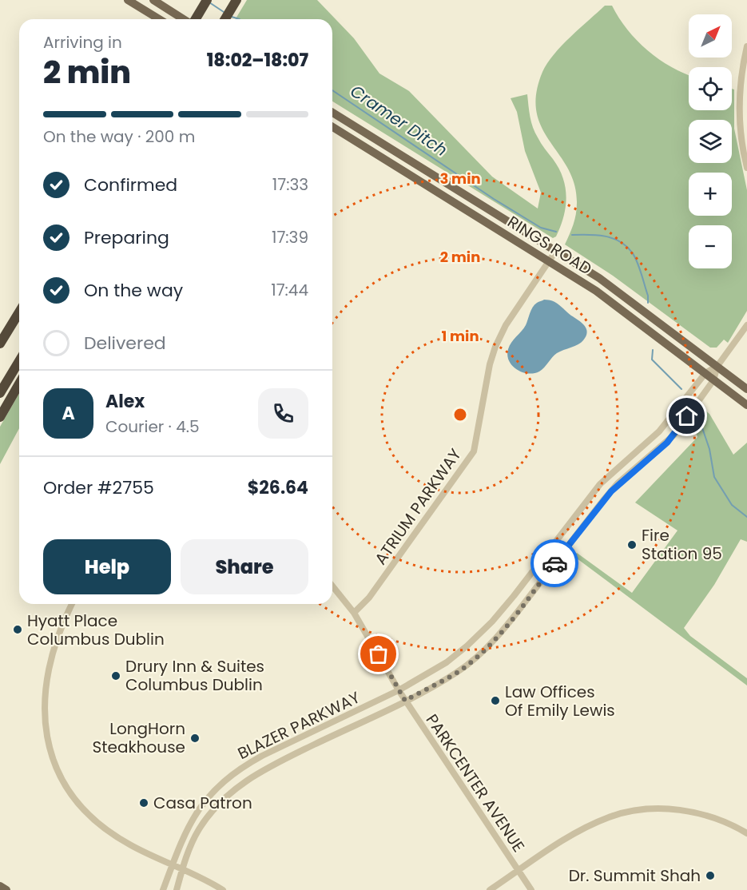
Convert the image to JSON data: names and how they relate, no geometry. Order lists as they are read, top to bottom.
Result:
{
  "streets": {
    "main road": ["RINGS ROAD"],
    "street": ["ATRIUM PARKWAY", "BLAZER PARKWAY", "PARKCENTER AVENUE"]
  },
  "crossings": [
    ["RINGS ROAD", "ATRIUM PARKWAY"],
    ["RINGS ROAD", "BLAZER PARKWAY"],
    ["ATRIUM PARKWAY", "PARKCENTER AVENUE"],
    ["BLAZER PARKWAY", "PARKCENTER AVENUE"]
  ],
  "water": ["Cramer Ditch"],
  "places": [
    "Fire Station 95",
    "Hyatt Place Columbus Dublin",
    "Drury Inn & Suites Columbus Dublin",
    "Law Offices Of Emily Lewis",
    "LongHorn Steakhouse",
    "Casa Patron",
    "Dr. Summit Shah"
  ],
  "north": "top right",
  "page": {
    "map_buttons": ["+", "−"],
    "heading": ["2 min", "Arriving in", "18:02–18:07"],
    "panel": [
      "Alex",
      "Courier · 4.5",
      "Order #2755",
      "$26.64"
    ],
    "bar": "On the way · 200 m",
    "list": [
      ["Confirmed", "17:33"],
      ["Preparing", "17:39"],
      ["On the way", "17:44"],
      "Delivered"
    ],
    "round": "A",
    "buttons": ["Help", "Share"]
  },
  "rings": ["3 min", "2 min", "1 min"]
}
